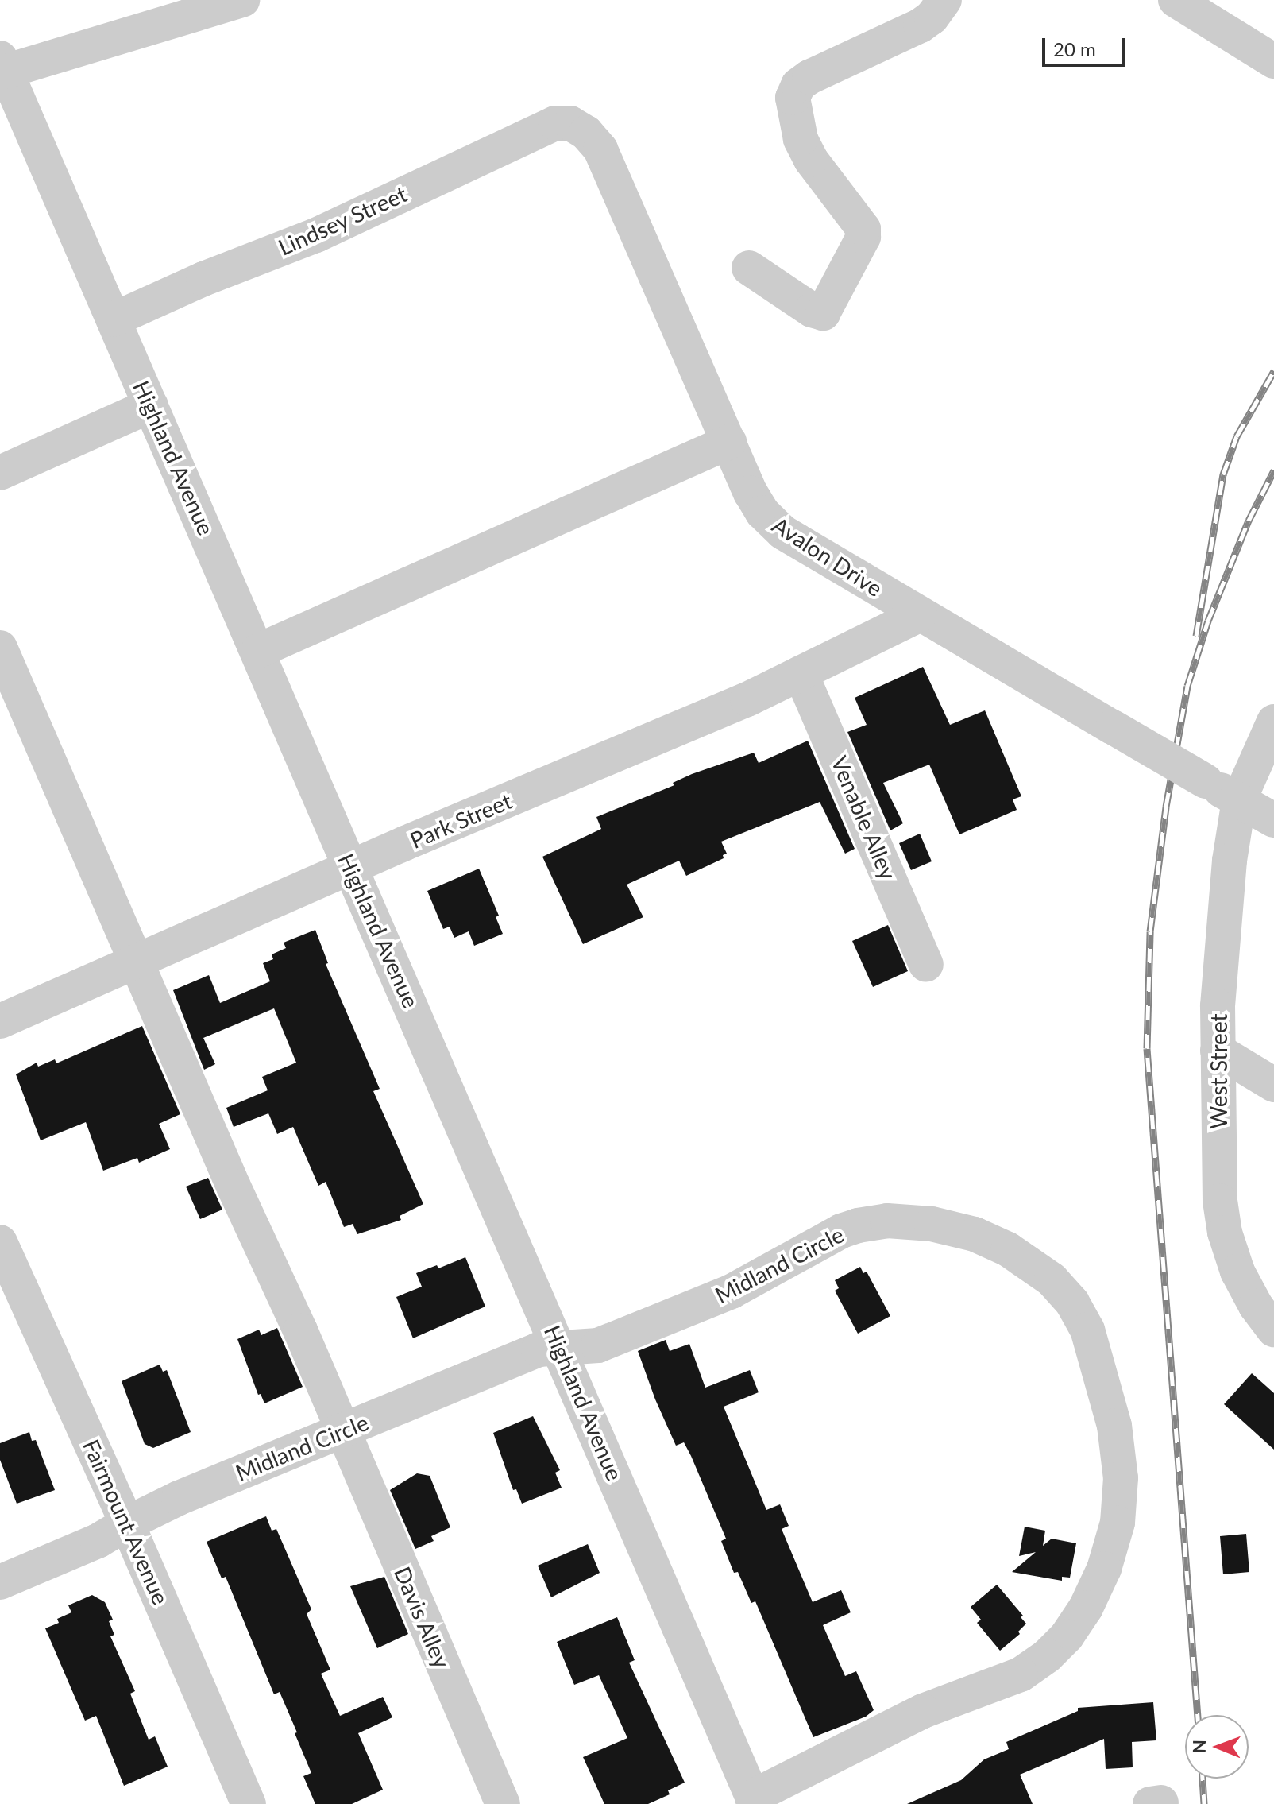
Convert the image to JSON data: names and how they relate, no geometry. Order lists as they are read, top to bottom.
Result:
{
  "streets": {
    "street": [
      "Lindsey Street",
      "Highland Avenue",
      "Avalon Drive",
      "Venable Alley",
      "Park Street",
      "West Street",
      "Midland Circle",
      "Fairmount Avenue",
      "Davis Alley"
    ]
  },
  "crossings": [
    ["Lindsey Street", "Highland Avenue"],
    ["Lindsey Street", "Avalon Drive"],
    ["Highland Avenue", "Park Street"],
    ["Highland Avenue", "Midland Circle"],
    ["Avalon Drive", "Park Street"],
    ["Avalon Drive", "West Street"],
    ["Venable Alley", "Park Street"],
    ["Park Street", "Davis Alley"],
    ["Midland Circle", "Fairmount Avenue"],
    ["Midland Circle", "Davis Alley"]
  ],
  "scale_bar": "20 m",
  "north": "left"
}
